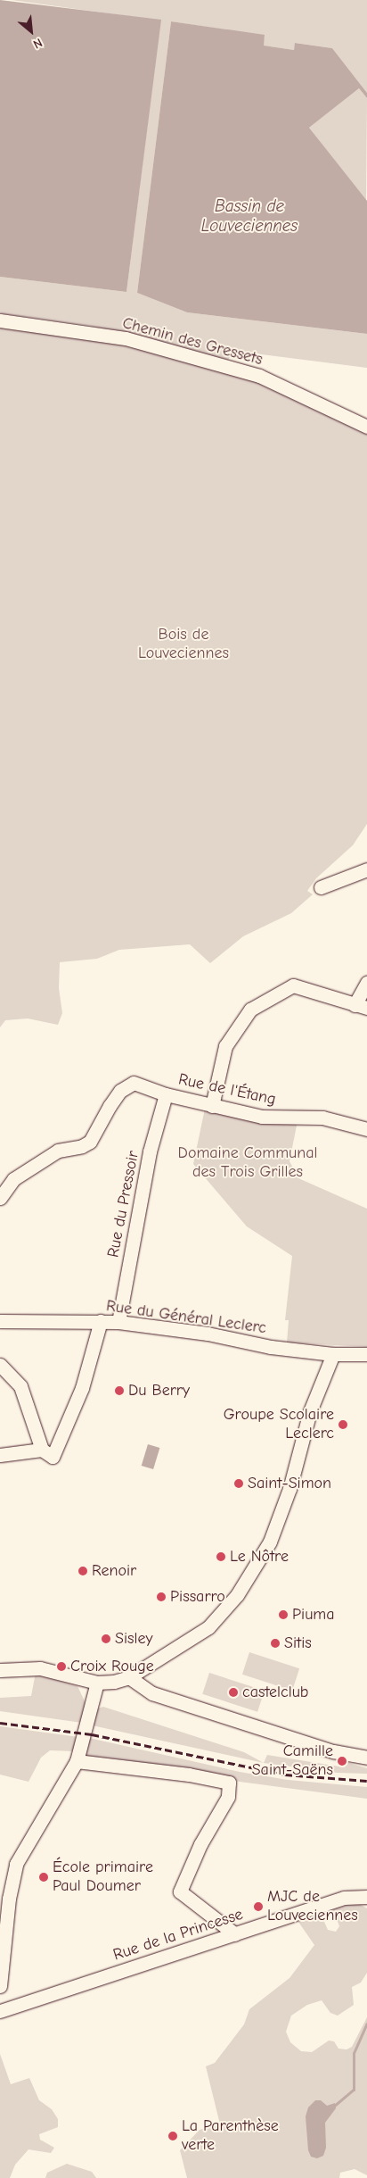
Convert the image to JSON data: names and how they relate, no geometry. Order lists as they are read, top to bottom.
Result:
{
  "streets": {
    "street": [
      "Chemin des Gressets",
      "Rue de l'Étang",
      "Rue du Pressoir",
      "Rue du Général Leclerc",
      "Rue de la Princesse"
    ]
  },
  "crossings": [
    ["Rue de l'Étang", "Rue du Pressoir"],
    ["Rue du Pressoir", "Rue du Général Leclerc"]
  ],
  "water": ["Bassin de Louveciennes"],
  "parks": ["Bois de Louveciennes", "Domaine Communal des Trois Grilles"],
  "places": [
    "Du Berry",
    "Groupe Scolaire Leclerc",
    "Saint-Simon",
    "Le Nôtre",
    "Renoir",
    "Pissarro",
    "Piuma",
    "Sisley",
    "Sitis",
    "Croix Rouge",
    "castelclub",
    "Camille Saint-Saëns",
    "École primaire Paul Doumer",
    "MJC de Louveciennes",
    "La Parenthèse verte"
  ],
  "north": "bottom right"
}
